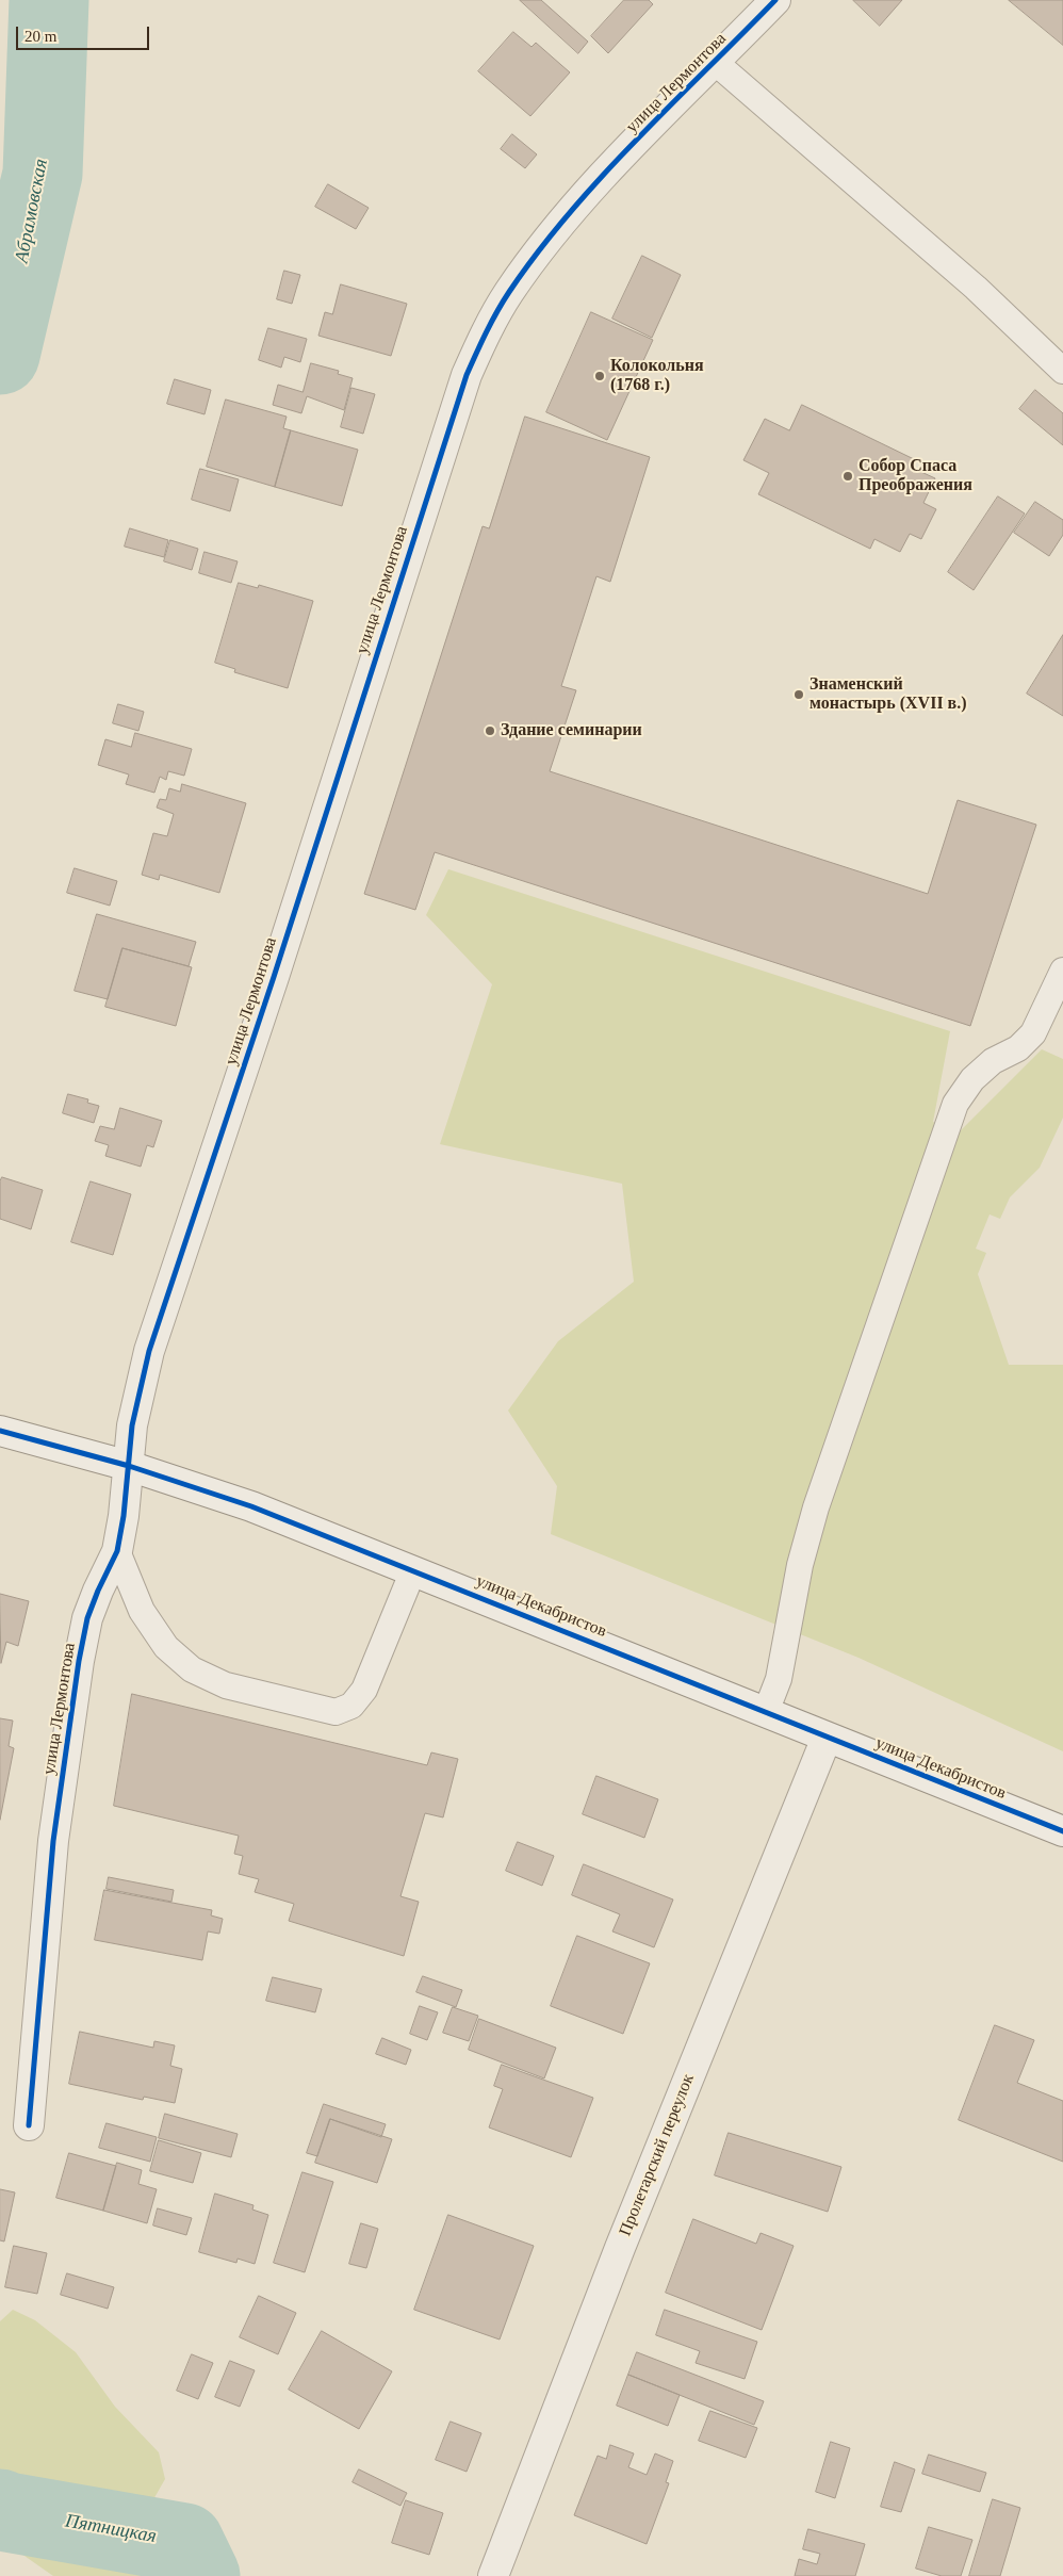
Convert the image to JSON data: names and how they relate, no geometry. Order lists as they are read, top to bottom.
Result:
{
  "streets": {
    "street": ["улица Лермонтова", "улица Декабристов", "Пролетарский переулок"]
  },
  "crossings": [
    ["улица Лермонтова", "улица Декабристов"],
    ["улица Декабристов", "Пролетарский переулок"]
  ],
  "water": ["Абрамовская", "Пятницкая"],
  "places": [
    "Колокольня (1768 г.)",
    "Собор Спаса Преображения",
    "Знаменский монастырь (XVII в.)",
    "Здание семинарии"
  ],
  "scale_bar": "20 m"
}
